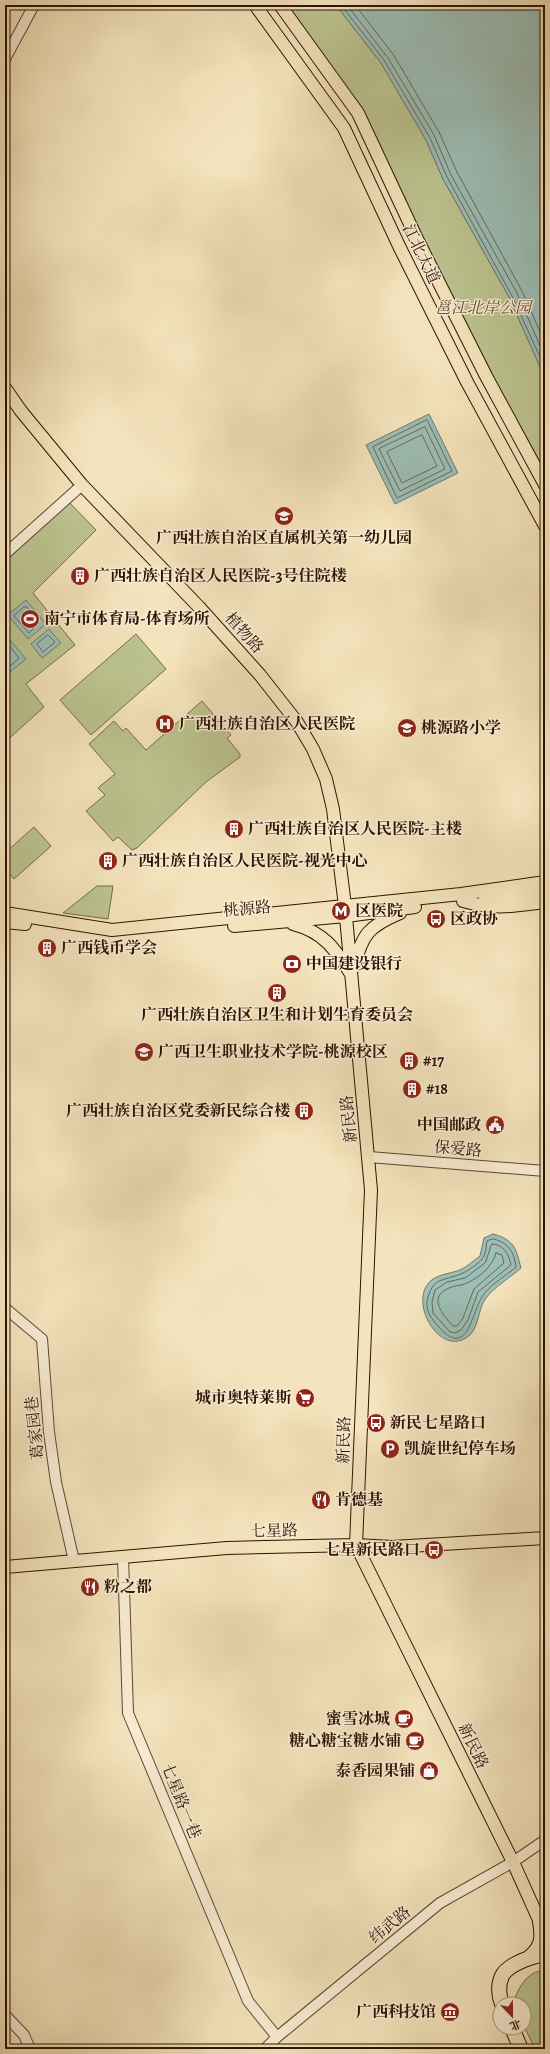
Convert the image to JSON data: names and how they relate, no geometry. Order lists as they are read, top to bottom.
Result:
{
  "streets": {
    "main road": [
      "江北大道",
      "植物路",
      "桃源路",
      "新民路",
      "七星路"
    ],
    "street": [
      "保爱路",
      "葛家园巷",
      "七星路一巷",
      "纬武路"
    ]
  },
  "crossings": [
    ["植物路", "桃源路"],
    ["植物路", "新民路"],
    ["桃源路", "新民路"],
    ["新民路", "保爱路"],
    ["新民路", "七星路"],
    ["新民路", "纬武路"],
    ["葛家园巷", "七星路"],
    ["七星路", "七星路一巷"],
    ["七星路一巷", "纬武路"]
  ],
  "parks": ["邕江北岸公园"],
  "places": {
    "school or university": ["广西壮族自治区直属机关第一幼儿园", "桃源路小学", "广西卫生职业技术学院-桃源校区"],
    "building": [
      "广西壮族自治区人民医院-3号住院楼",
      "广西壮族自治区人民医院-主楼",
      "广西壮族自治区人民医院-视光中心",
      "广西钱币学会",
      "广西壮族自治区卫生和计划生育委员会",
      "#17",
      "#18",
      "广西壮族自治区党委新民综合楼"
    ],
    "sports": ["南宁市体育局-体育场所"],
    "hospital": ["广西壮族自治区人民医院"],
    "metro station": ["区医院"],
    "bus stop": ["区政协", "新民七星路口", "七星新民路口"],
    "bank": ["中国建设银行"],
    "public building": ["中国邮政"],
    "supermarket": ["城市奥特莱斯"],
    "parking": ["凯旋世纪停车场"],
    "restaurant": ["肯德基", "粉之都"],
    "cafe": ["蜜雪冰城", "糖心糖宝糖水铺"],
    "shop": ["泰香园果铺"],
    "museum": ["广西科技馆"]
  },
  "north": "bottom"
}
